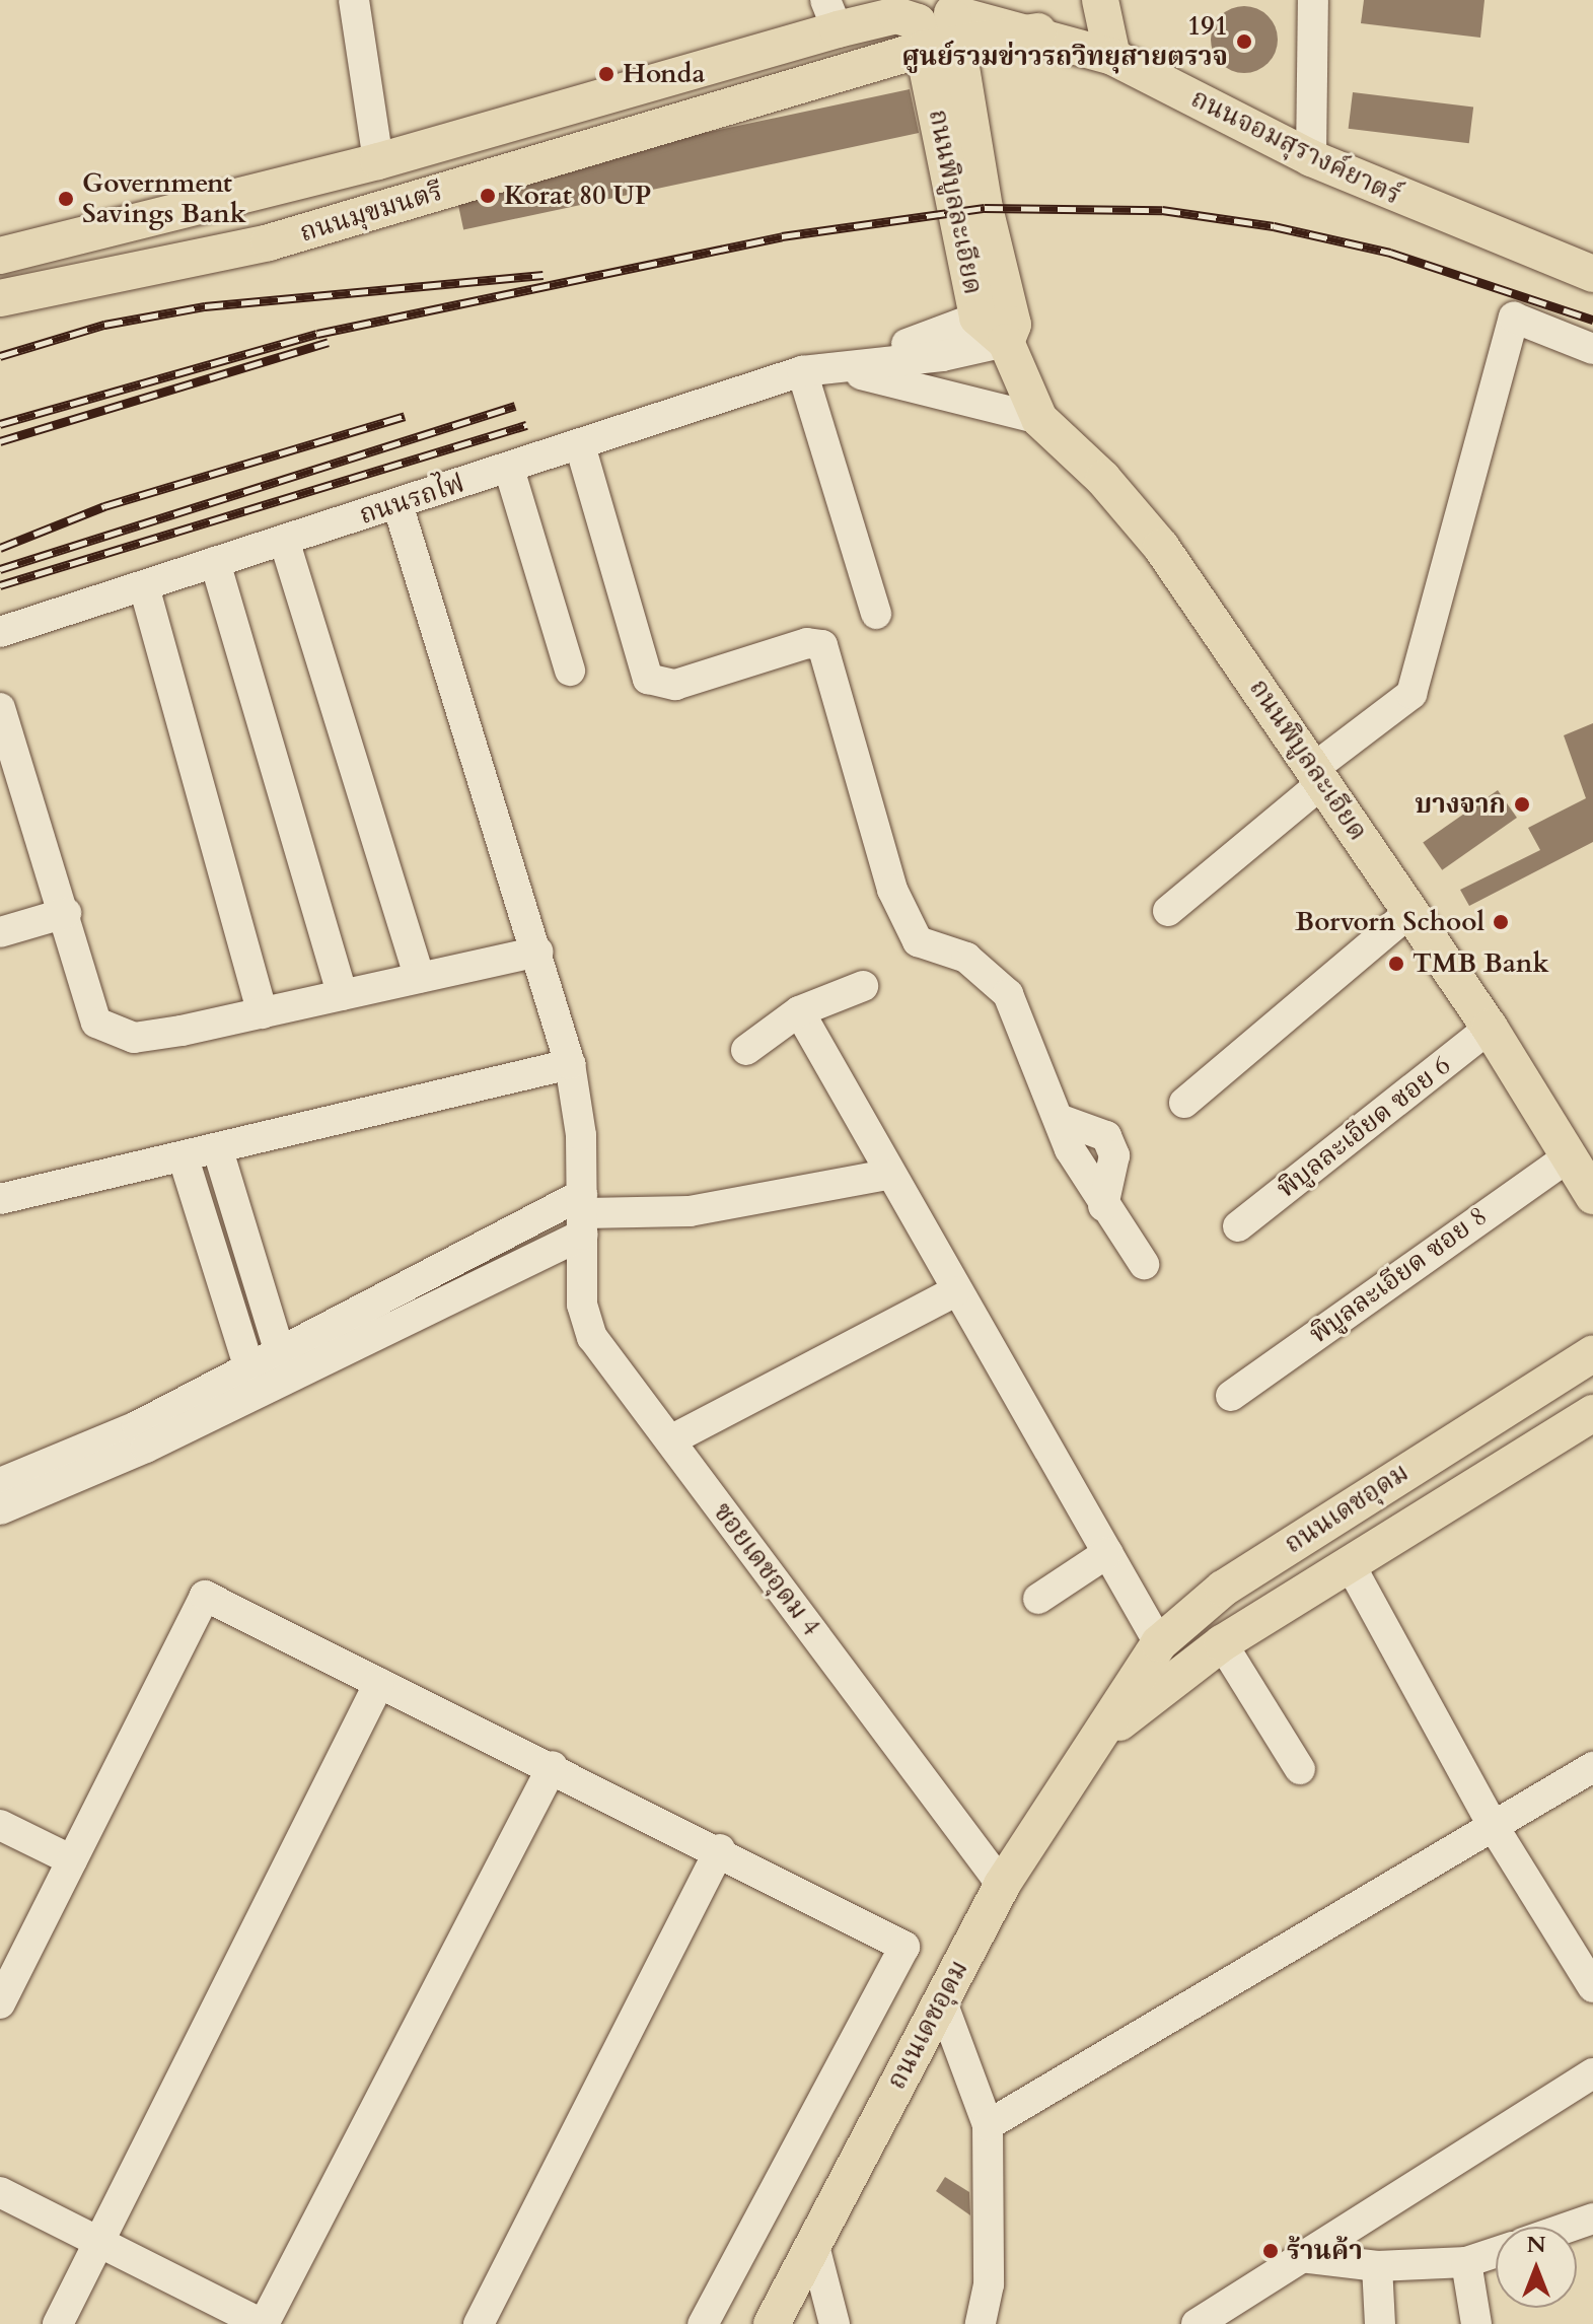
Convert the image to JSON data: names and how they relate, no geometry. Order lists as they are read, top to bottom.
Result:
{
  "streets": {
    "main road": [
      "ถนนจอมสุรางค์ยาตร์",
      "ถนนพิบูลละเอียด",
      "ถนนมุขมนตรี",
      "ถนนเดชอุดม"
    ],
    "street": [
      "ถนนรถไฟ",
      "พิบูลละเอียด ซอย 6",
      "พิบูลละเอียด ซอย 8",
      "ซอยเดชอุดม 4"
    ]
  },
  "crossings": [
    ["ถนนจอมสุรางค์ยาตร์", "ถนนพิบูลละเอียด"],
    ["ถนนจอมสุรางค์ยาตร์", "ถนนมุขมนตรี"],
    ["ถนนพิบูลละเอียด", "ถนนมุขมนตรี"],
    ["ถนนพิบูลละเอียด", "ถนนรถไฟ"],
    ["ถนนพิบูลละเอียด", "พิบูลละเอียด ซอย 6"],
    ["ถนนพิบูลละเอียด", "พิบูลละเอียด ซอย 8"],
    ["ถนนรถไฟ", "ซอยเดชอุดม 4"],
    ["ถนนเดชอุดม", "ซอยเดชอุดม 4"]
  ],
  "places": [
    "191 ศูนย์รวมข่าวรถวิทยุสายตรวจ",
    "Honda",
    "Korat 80 UP",
    "Government Savings Bank",
    "บางจาก",
    "Borvorn School",
    "TMB Bank",
    "ร้านค้า"
  ],
  "north": "top"
}
